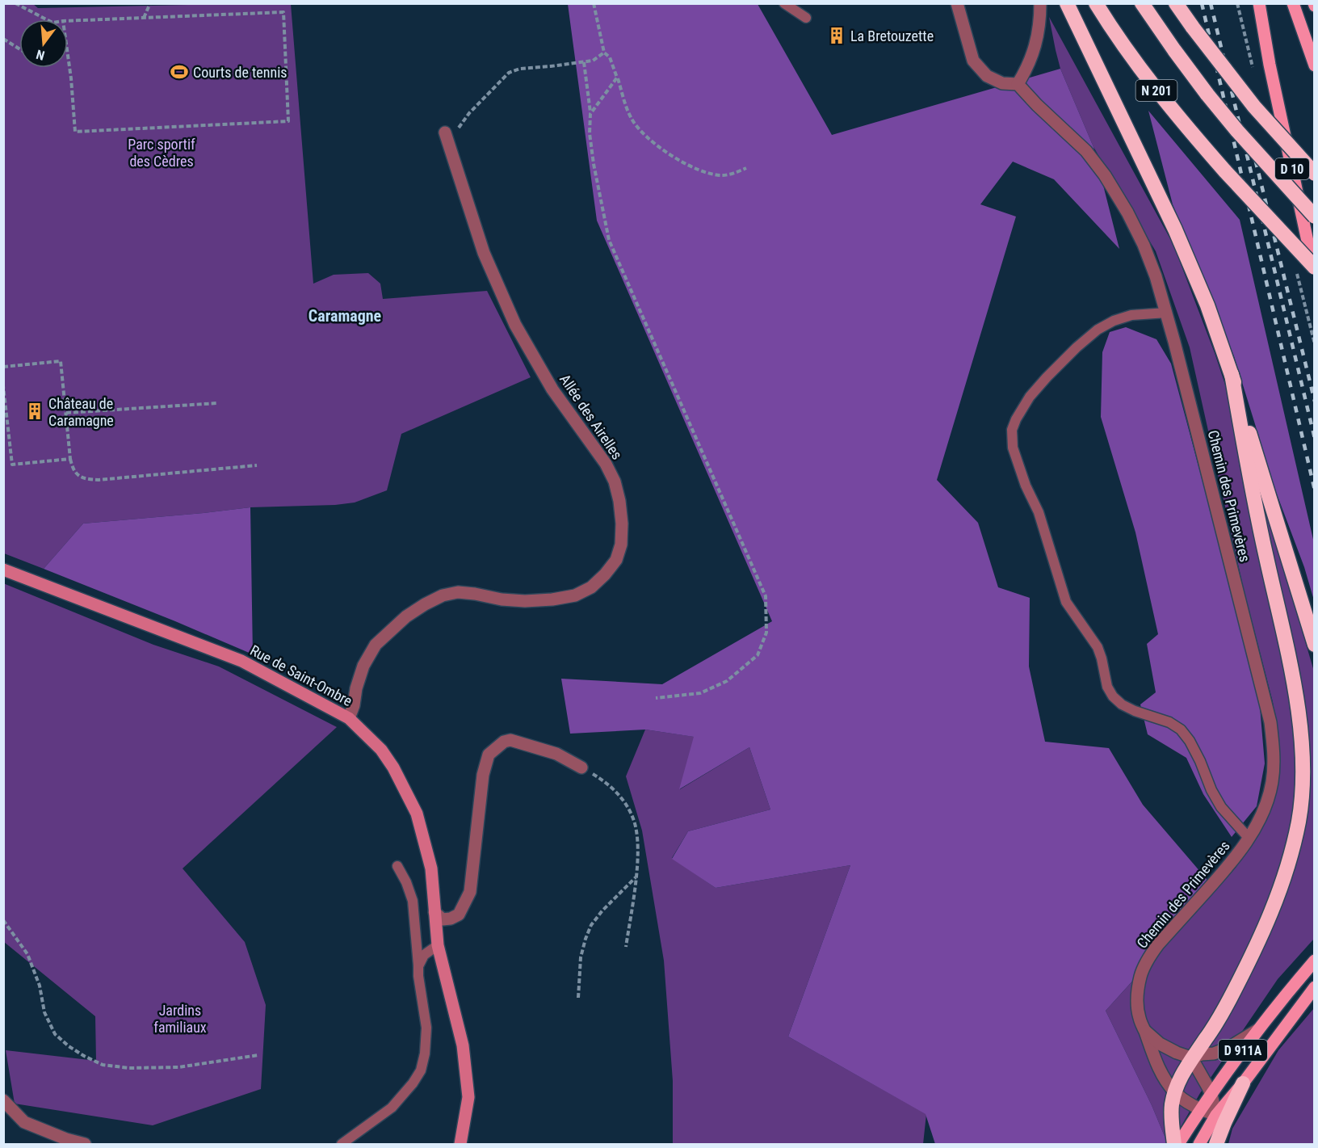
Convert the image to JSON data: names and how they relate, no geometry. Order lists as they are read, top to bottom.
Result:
{
  "streets": {
    "highway": ["N 201"],
    "main road": ["D 10", "D 911A"],
    "street": ["Allée des Airelles", "Chemin des Primevères", "Rue de Saint-Ombre"]
  },
  "crossings": [
    ["Allée des Airelles", "Rue de Saint-Ombre"],
    ["Chemin des Primevères", "D 911A"]
  ],
  "districts": ["Caramagne"],
  "parks": ["Parc sportif des Cèdres", "Jardins familiaux"],
  "places": {
    "building": ["La Bretouzette", "Château de Caramagne"],
    "sports": ["Courts de tennis"]
  },
  "north": "bottom"
}
